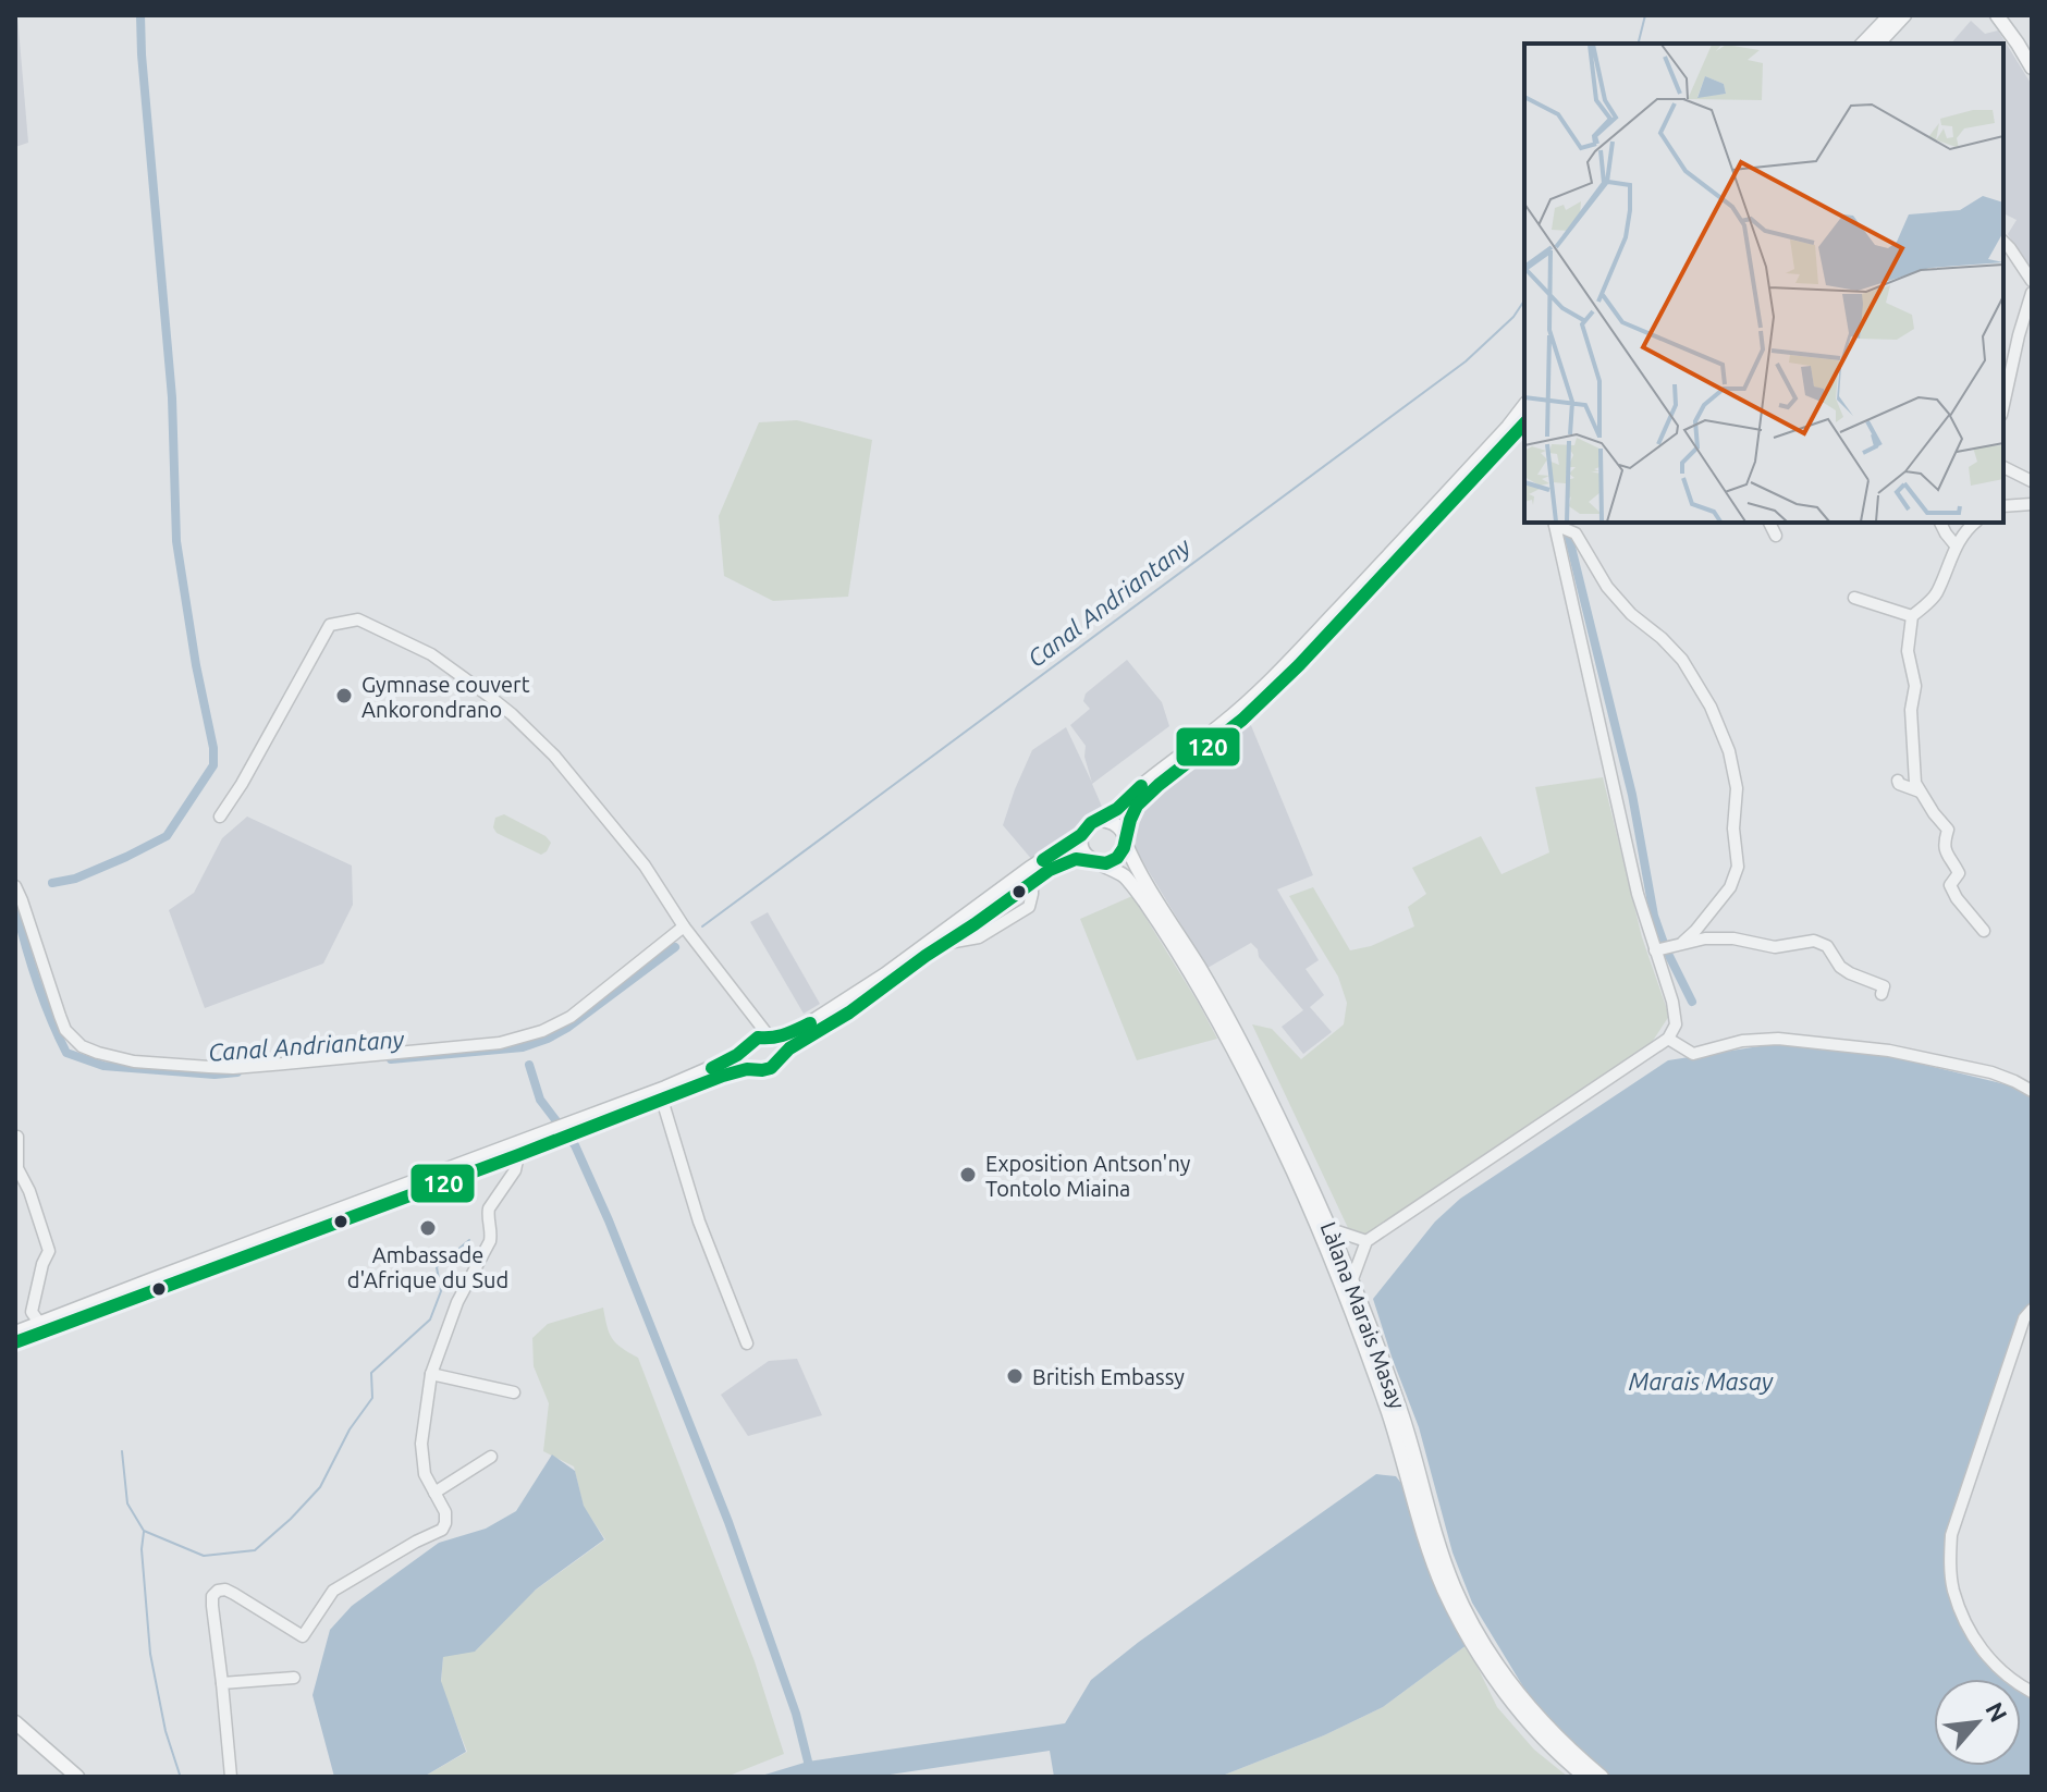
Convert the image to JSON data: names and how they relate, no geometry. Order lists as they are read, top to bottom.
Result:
{
  "streets": {
    "main road": ["Làlana Marais Masay"]
  },
  "water": ["Canal Andriantany", "Marais Masay"],
  "places": [
    "Gymnase couvert Ankorondrano",
    "Exposition Antson'ny Tontolo Miaina",
    "Ambassade d'Afrique du Sud",
    "British Embassy"
  ],
  "lines": ["transit line 120"],
  "north": "top right"
}
